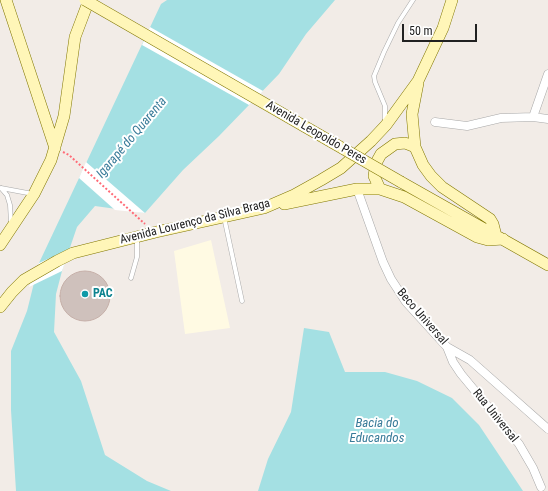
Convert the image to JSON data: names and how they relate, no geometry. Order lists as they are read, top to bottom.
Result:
{
  "streets": {
    "street": [
      "Avenida Leopoldo Peres",
      "Avenida Lourenço da Silva Braga",
      "Beco Universal",
      "Rua Universal"
    ]
  },
  "crossings": [
    ["Beco Universal", "Rua Universal"]
  ],
  "water": ["Igarapé do Quarenta", "Bacia do Educandos"],
  "places": ["PAC"],
  "scale_bar": "50 m"
}
